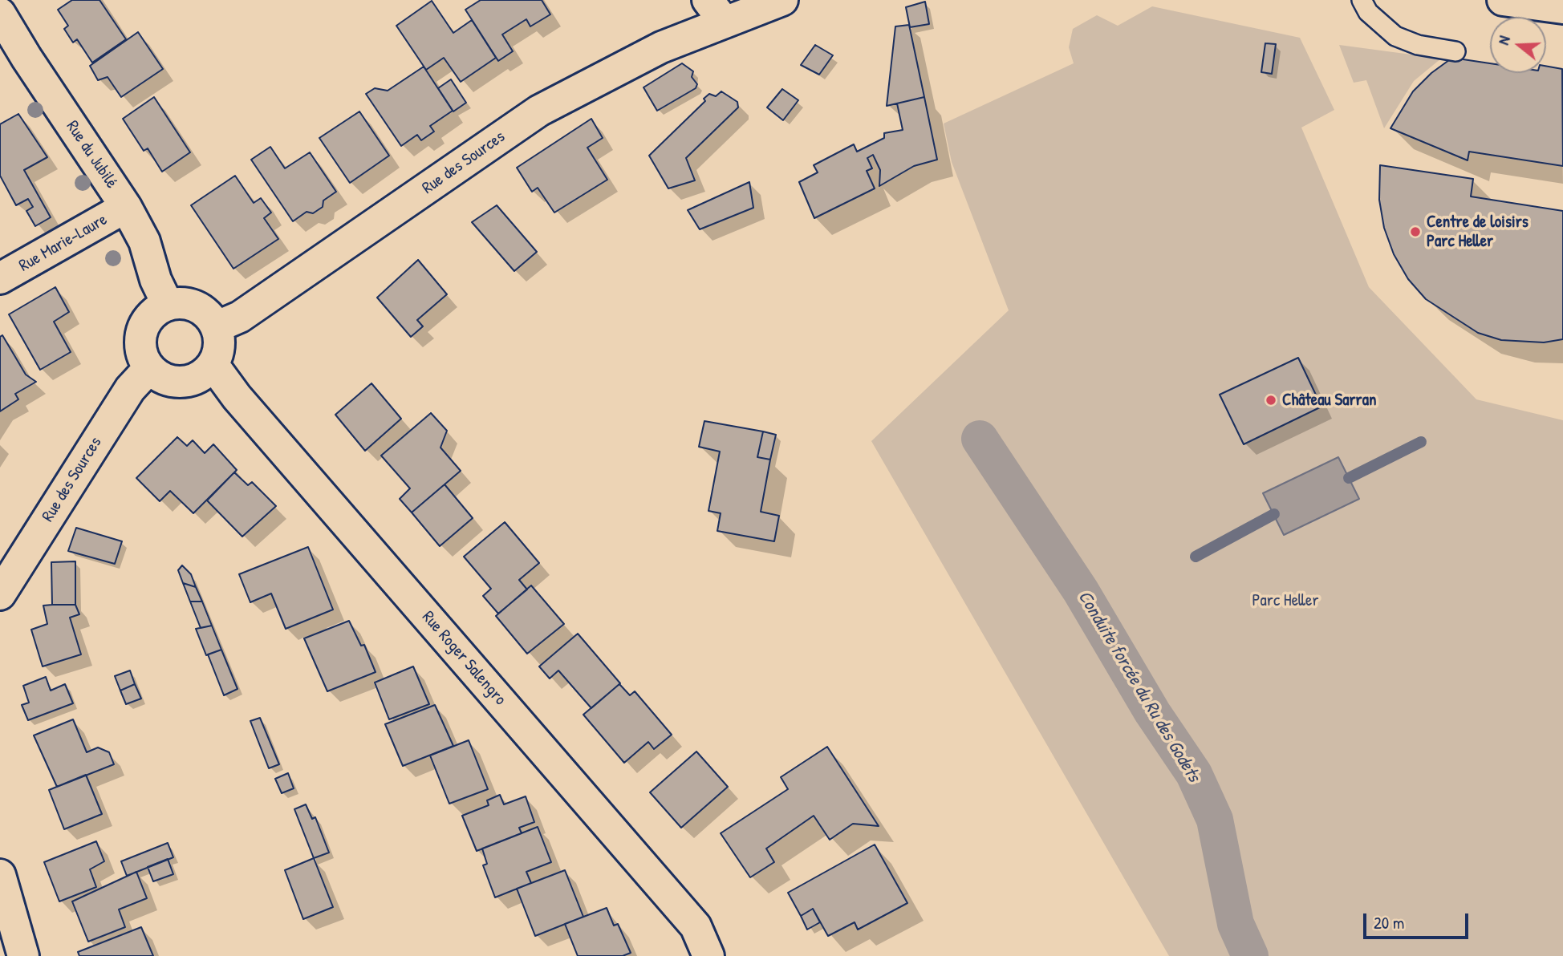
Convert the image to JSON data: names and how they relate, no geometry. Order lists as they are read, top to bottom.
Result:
{
  "streets": {
    "street": [
      "Rue du Jubilé",
      "Rue des Sources",
      "Rue Marie-Laure",
      "Rue Roger Salengro"
    ]
  },
  "crossings": [
    ["Rue du Jubilé", "Rue des Sources"],
    ["Rue du Jubilé", "Rue Marie-Laure"],
    ["Rue du Jubilé", "Rue Roger Salengro"],
    ["Rue des Sources", "Rue Roger Salengro"]
  ],
  "water": ["Conduite forcée du Ru des Godets"],
  "parks": ["Parc Heller"],
  "places": ["Centre de loisirs Parc Heller", "Château Sarran"],
  "scale_bar": "20 m",
  "north": "left"
}
